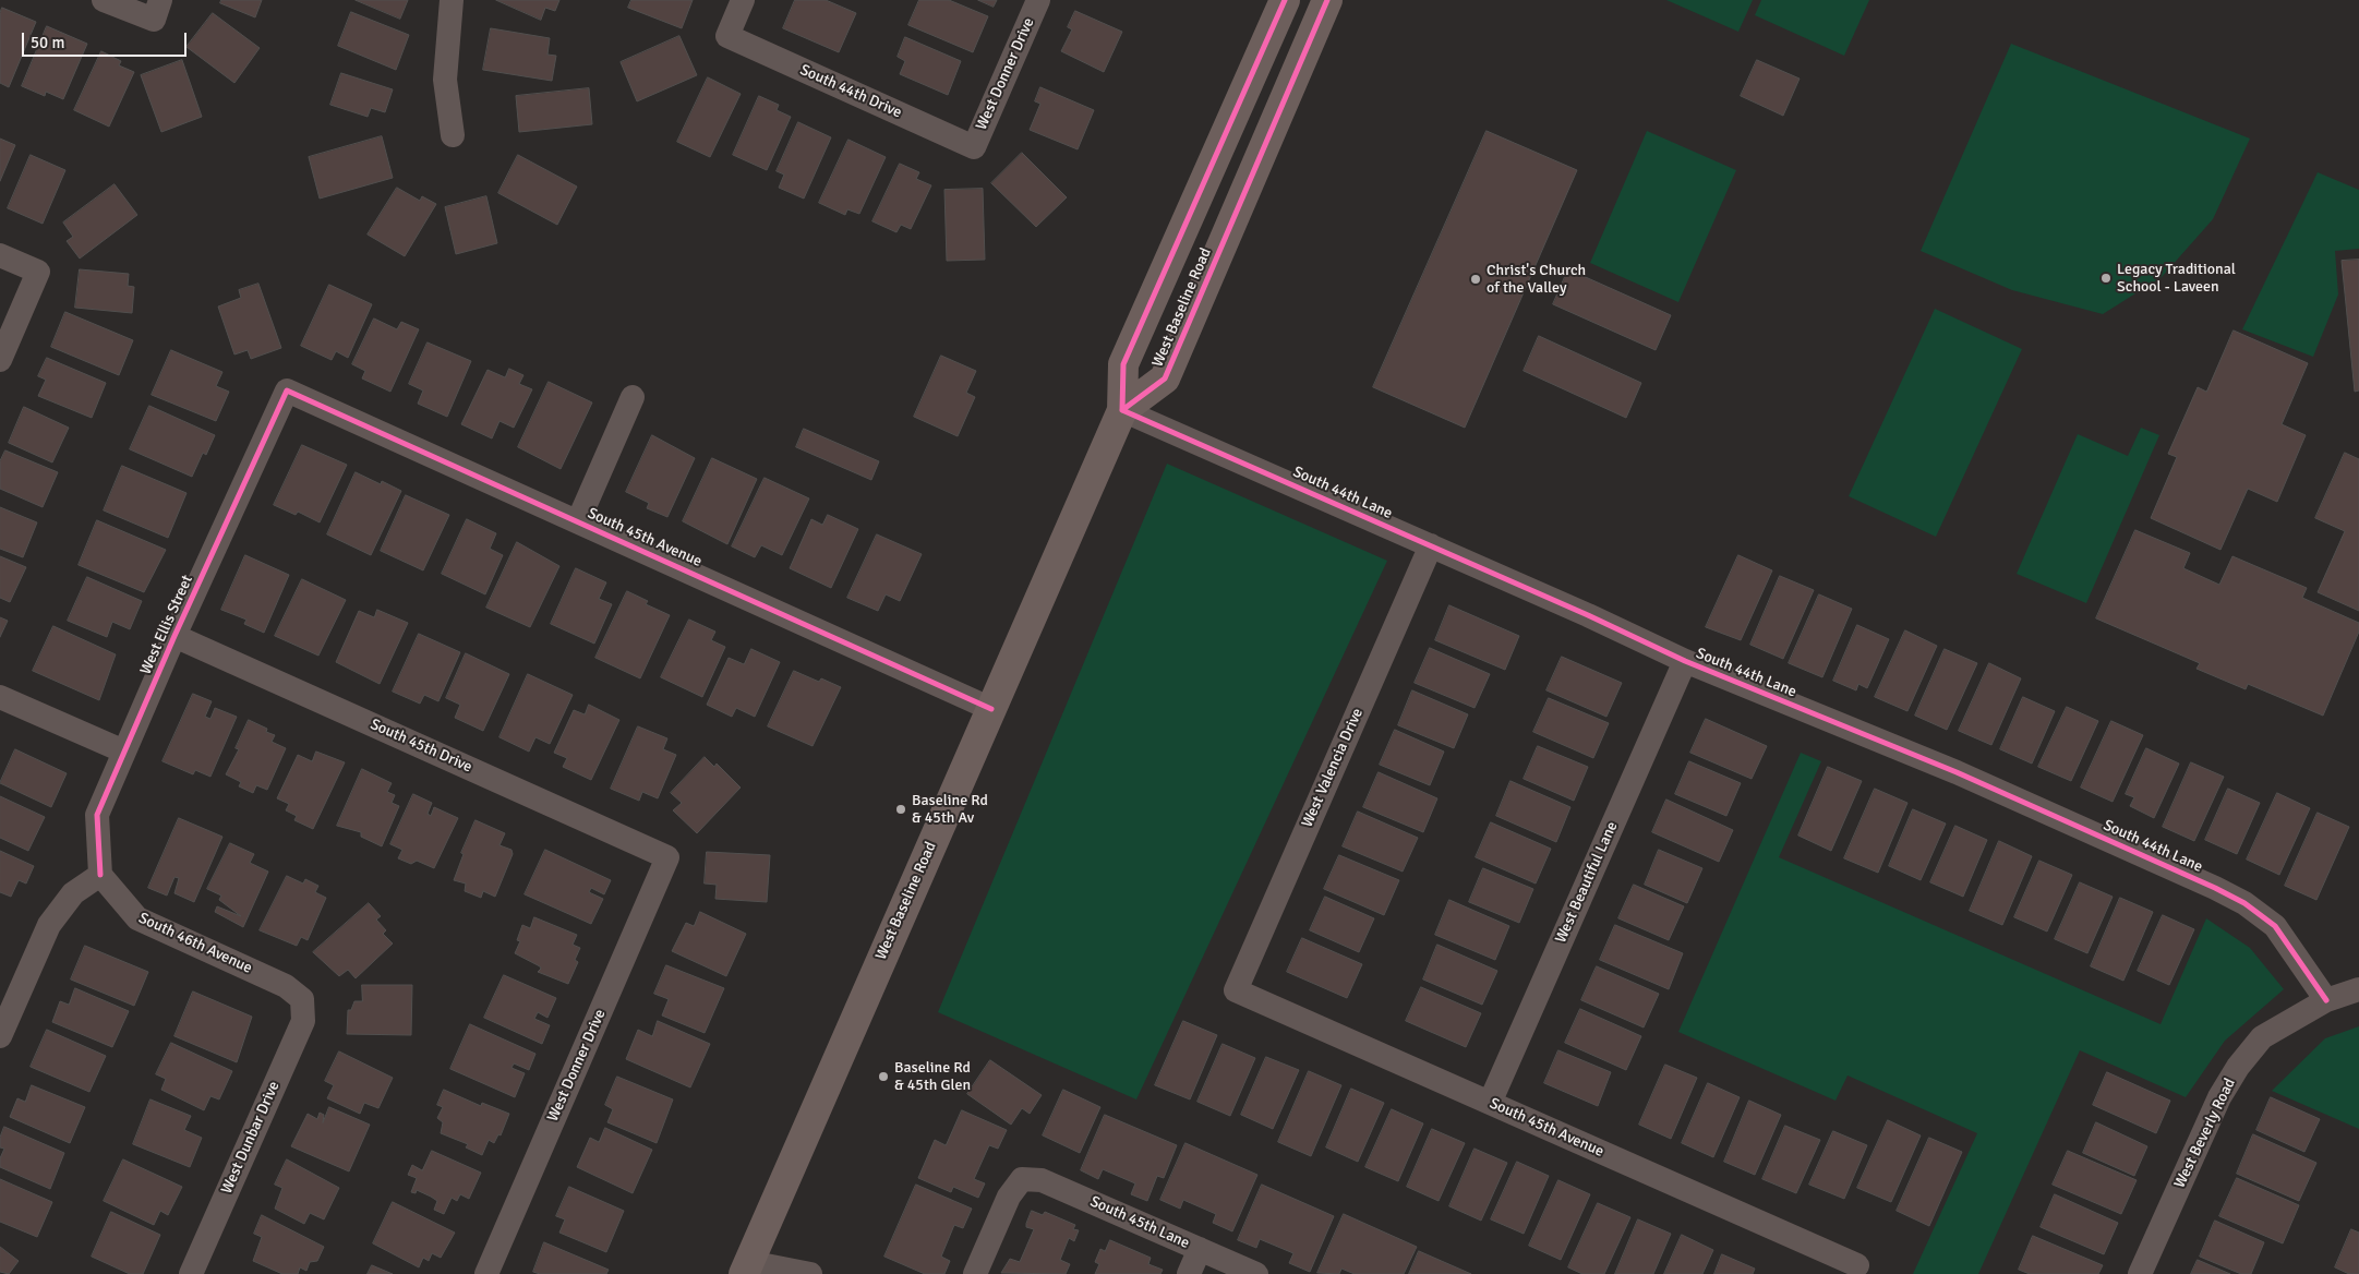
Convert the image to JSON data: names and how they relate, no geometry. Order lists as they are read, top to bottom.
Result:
{
  "streets": {
    "main road": ["West Baseline Road"],
    "street": [
      "West Donner Drive",
      "South 44th Drive",
      "South 44th Lane",
      "South 45th Avenue",
      "West Ellis Street",
      "South 45th Drive",
      "West Valencia Drive",
      "West Beautiful Lane",
      "South 46th Avenue",
      "West Beverly Road",
      "West Dunbar Drive",
      "South 45th Lane"
    ]
  },
  "crossings": [
    ["West Donner Drive", "South 44th Drive"],
    ["West Donner Drive", "South 45th Drive"],
    ["West Baseline Road", "South 44th Lane"],
    ["West Baseline Road", "South 45th Avenue"],
    ["South 44th Lane", "West Valencia Drive"],
    ["South 44th Lane", "West Beautiful Lane"],
    ["South 44th Lane", "West Beverly Road"],
    ["South 45th Avenue", "West Ellis Street"],
    ["South 45th Avenue", "West Valencia Drive"],
    ["South 45th Avenue", "West Beautiful Lane"],
    ["West Ellis Street", "South 45th Drive"],
    ["West Ellis Street", "South 46th Avenue"],
    ["South 46th Avenue", "West Dunbar Drive"]
  ],
  "places": [
    "Legacy Traditional School - Laveen",
    "Christ's Church of the Valley",
    "Baseline Rd & 45th Av",
    "Baseline Rd & 45th Glen"
  ],
  "scale_bar": "50 m"
}
